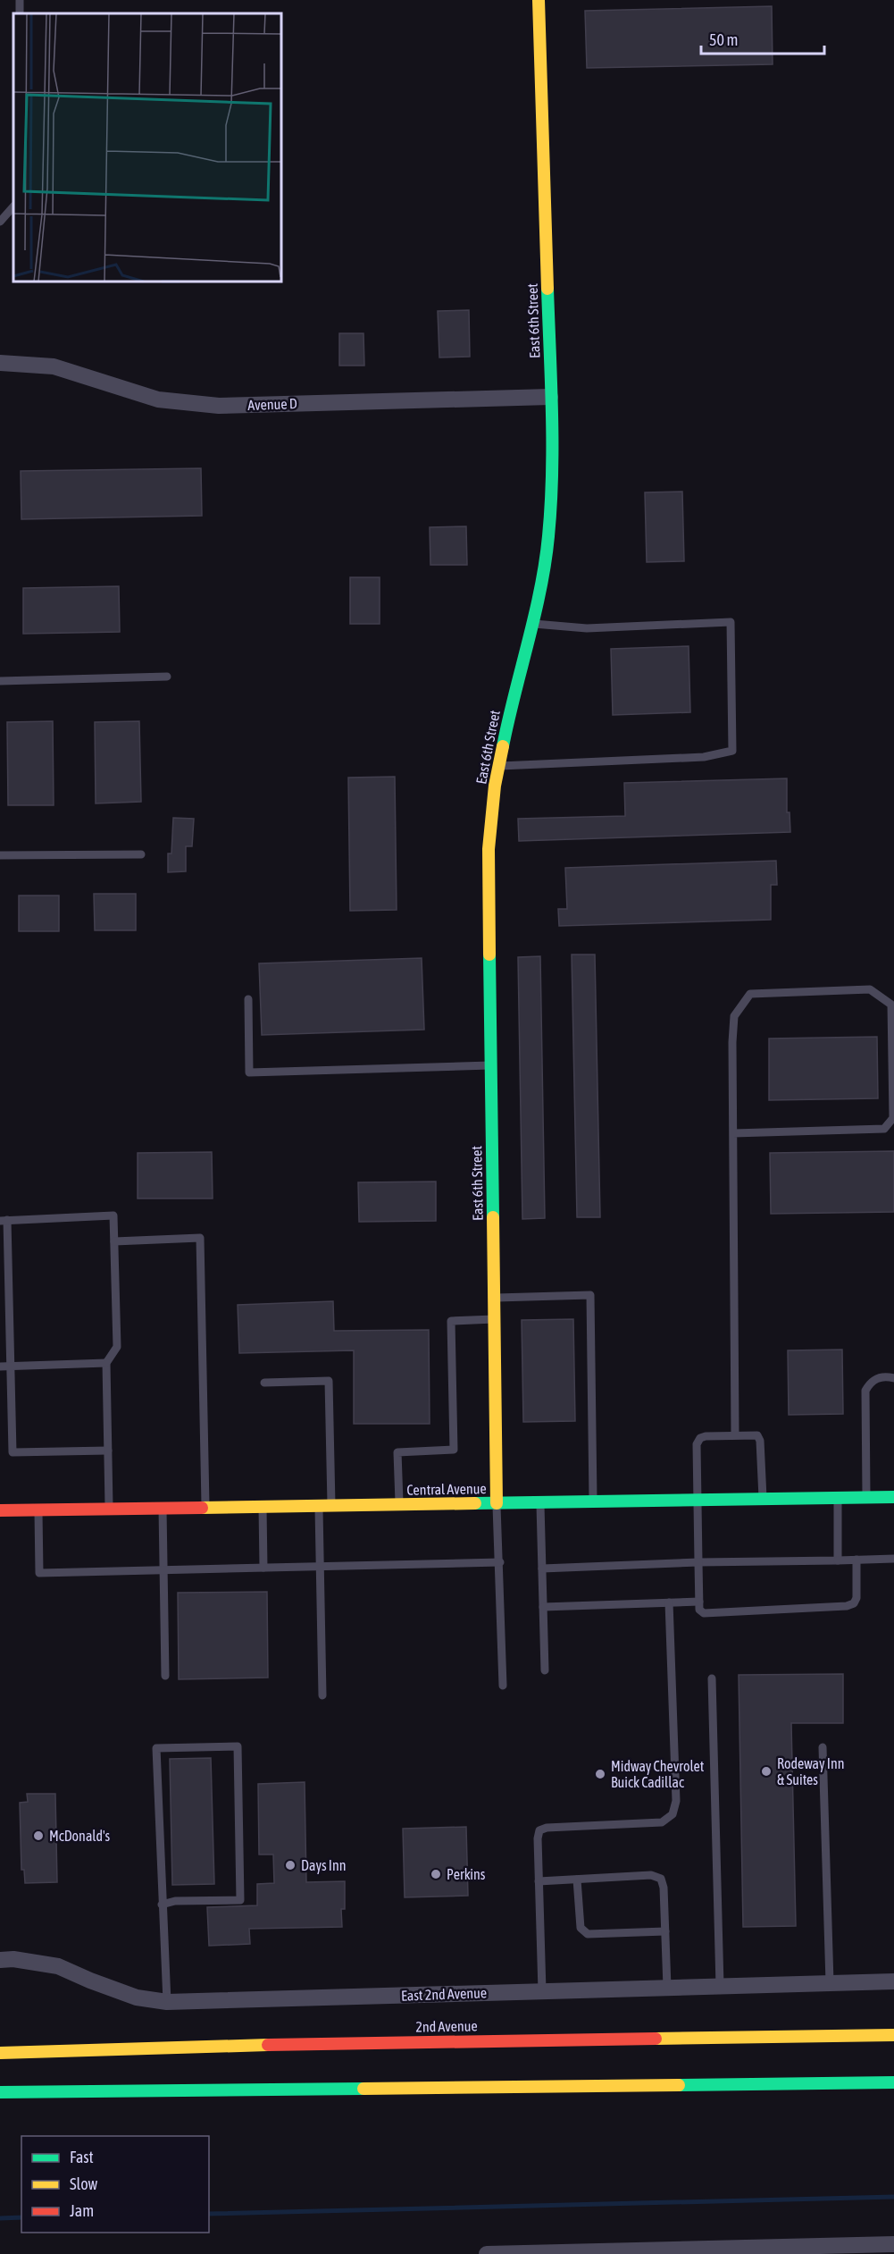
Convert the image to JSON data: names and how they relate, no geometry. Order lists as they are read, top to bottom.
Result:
{
  "streets": {
    "street": [
      "East 6th Street",
      "Avenue D",
      "Central Avenue",
      "East 2nd Avenue",
      "2nd Avenue"
    ]
  },
  "crossings": [
    ["East 6th Street", "Avenue D"],
    ["East 6th Street", "Central Avenue"]
  ],
  "places": [
    "Rodeway Inn & Suites",
    "Midway Chevrolet Buick Cadillac",
    "McDonald's",
    "Days Inn",
    "Perkins"
  ],
  "legend": ["Fast", "Slow", "Jam"],
  "scale_bar": "50 m"
}
